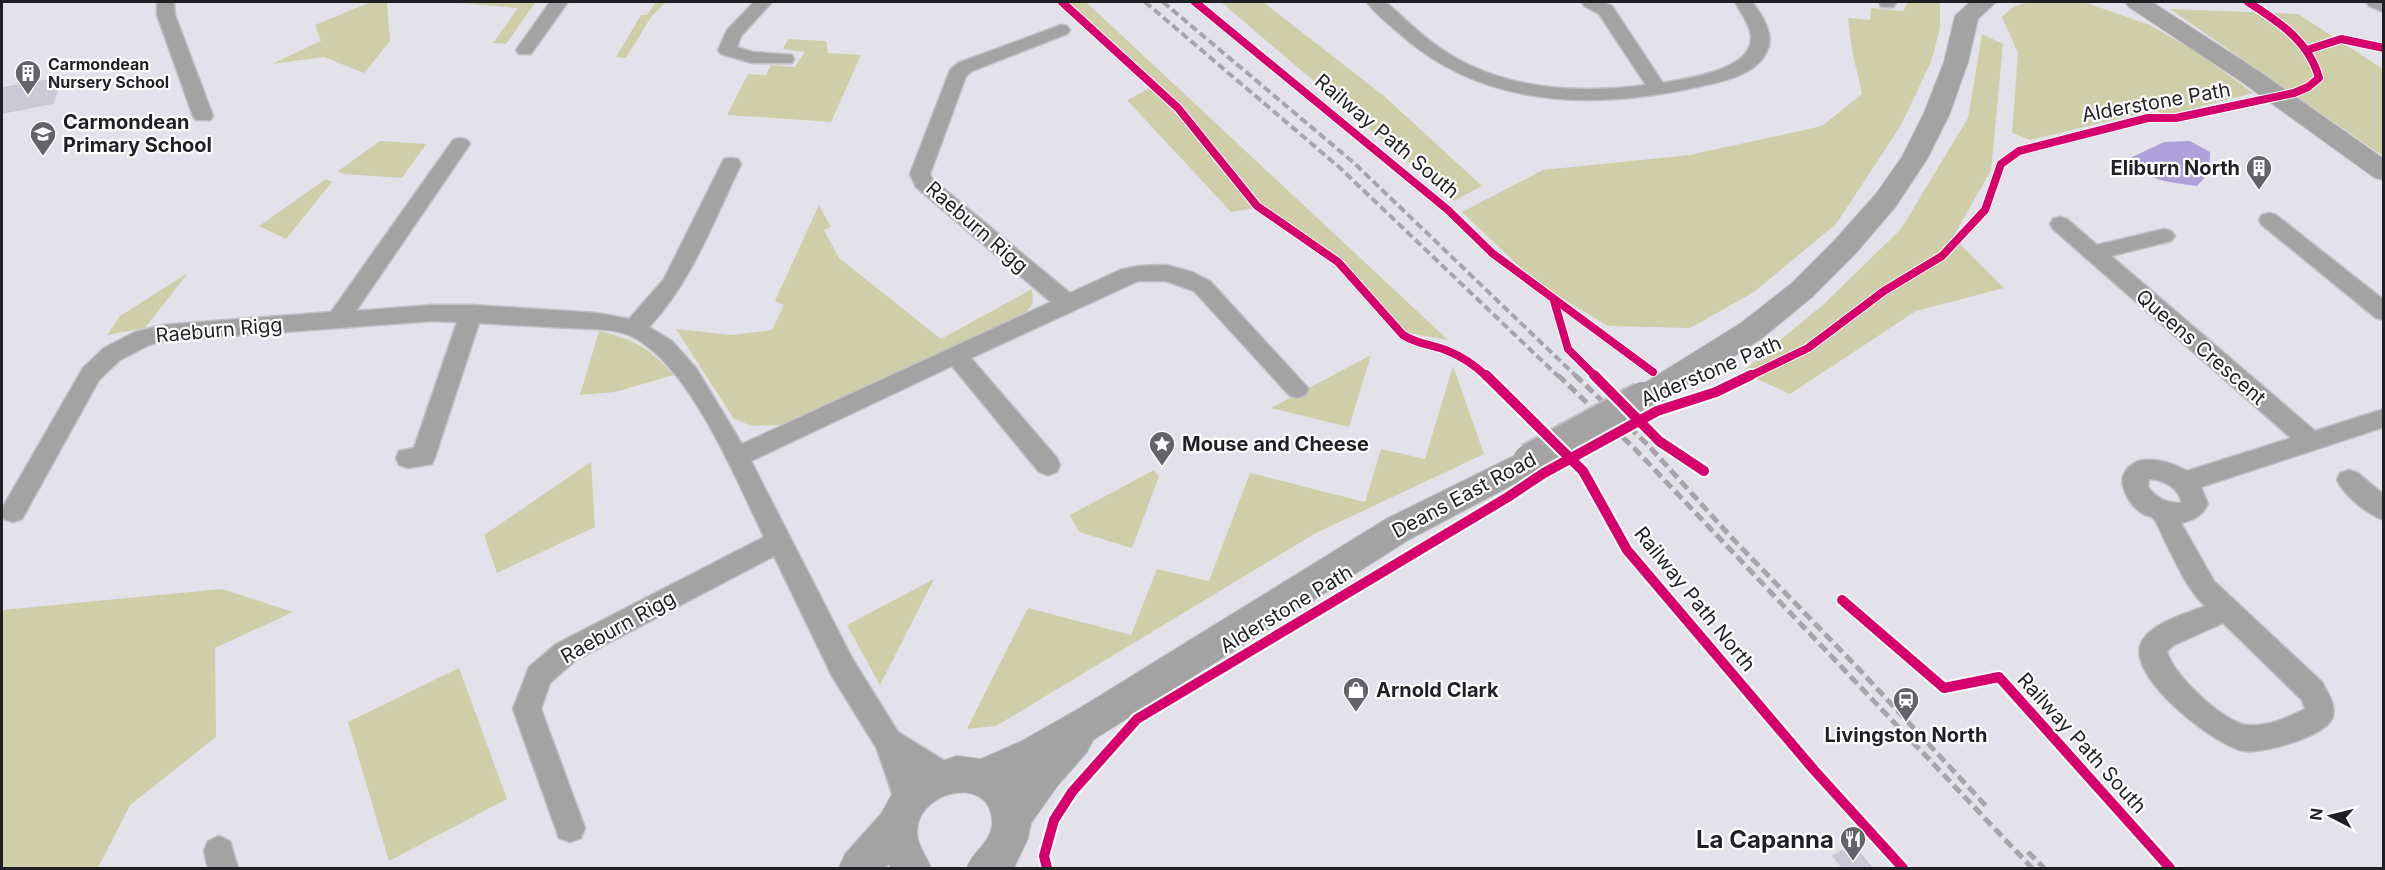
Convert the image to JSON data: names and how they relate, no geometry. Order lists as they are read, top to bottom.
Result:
{
  "streets": {
    "street": ["Raeburn Rigg", "Queens Crescent", "Deans East Road"],
    "cycle path": ["Alderstone Path", "Railway Path South", "Railway Path North"]
  },
  "places": {
    "building": ["Carmondean Nursery School", "Eliburn North"],
    "school or university": ["Carmondean Primary School"],
    "place": ["Mouse and Cheese"],
    "shop": ["Arnold Clark"],
    "station": ["Livingston North"],
    "restaurant": ["La Capanna"]
  },
  "north": "left"
}
